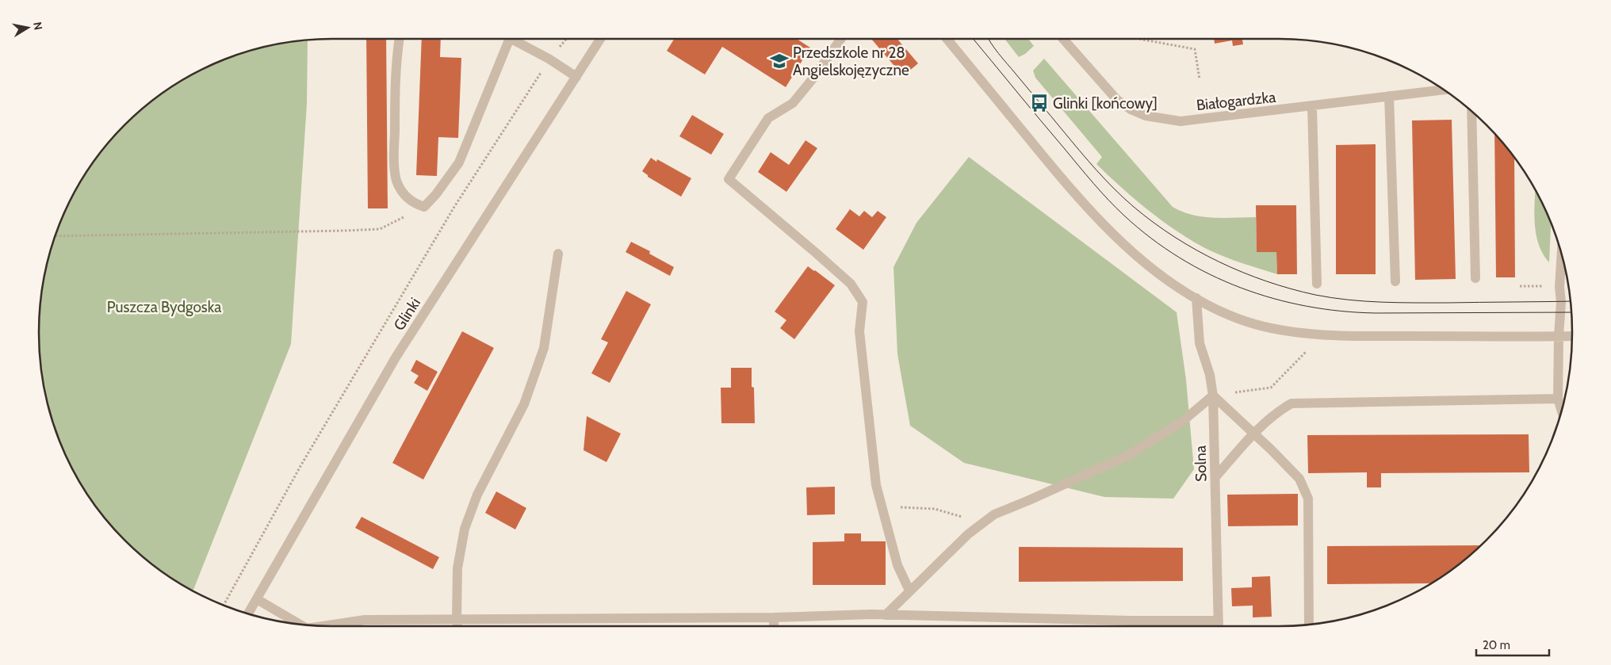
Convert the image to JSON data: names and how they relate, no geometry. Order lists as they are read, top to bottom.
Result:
{
  "streets": {
    "street": ["Białogardzka", "Glinki", "Solna"]
  },
  "parks": ["Puszcza Bydgoska"],
  "places": {
    "school or university": ["Przedszkole nr 28 Angielskojęzyczne"],
    "bus stop": ["Glinki [końcowy]"]
  },
  "scale_bar": "20 m",
  "north": "right"
}
